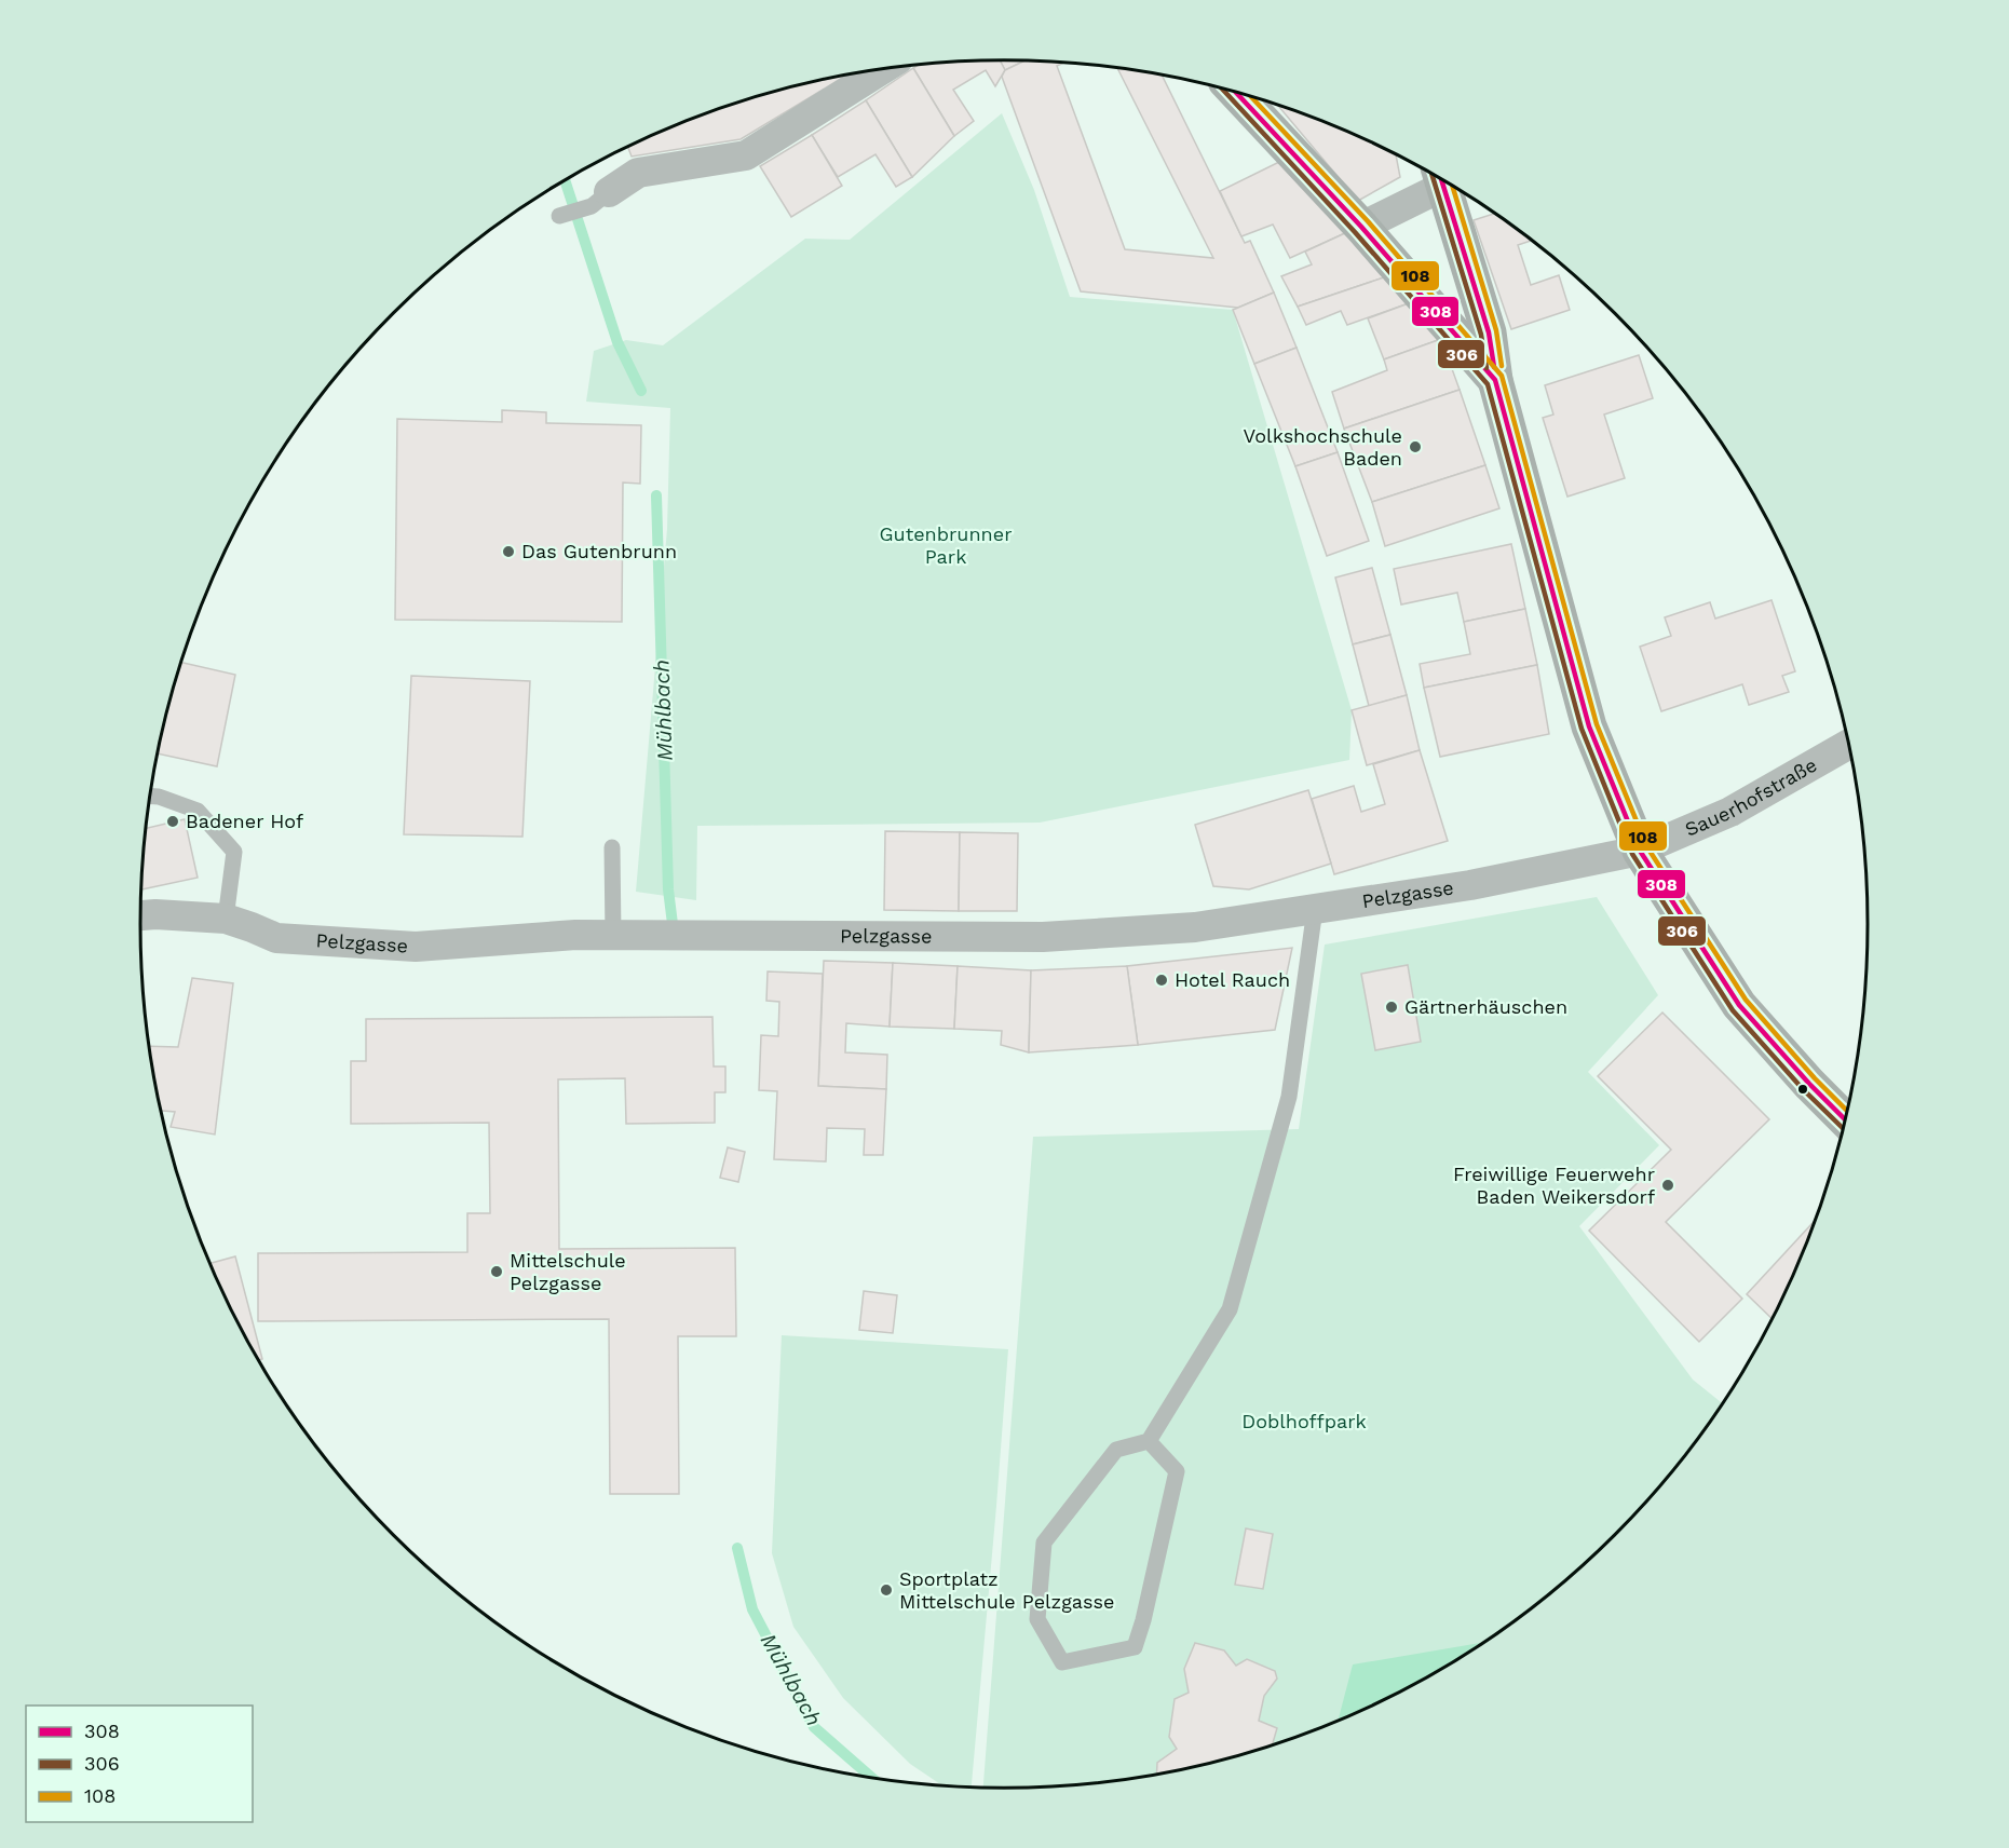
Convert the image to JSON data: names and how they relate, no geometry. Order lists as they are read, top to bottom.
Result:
{
  "streets": {
    "street": ["Sauerhofstraße", "Pelzgasse"]
  },
  "crossings": [
    ["Sauerhofstraße", "Pelzgasse"]
  ],
  "water": ["Mühlbach"],
  "parks": ["Gutenbrunner Park", "Doblhoffpark"],
  "places": [
    "Volkshochschule Baden",
    "Das Gutenbrunn",
    "Badener Hof",
    "Hotel Rauch",
    "Gärtnerhäuschen",
    "Freiwillige Feuerwehr Baden Weikersdorf",
    "Mittelschule Pelzgasse",
    "Sportplatz Mittelschule Pelzgasse"
  ],
  "lines": ["transit line 306", "transit line 308", "transit line 108"],
  "legend": ["308", "306", "108"]
}
